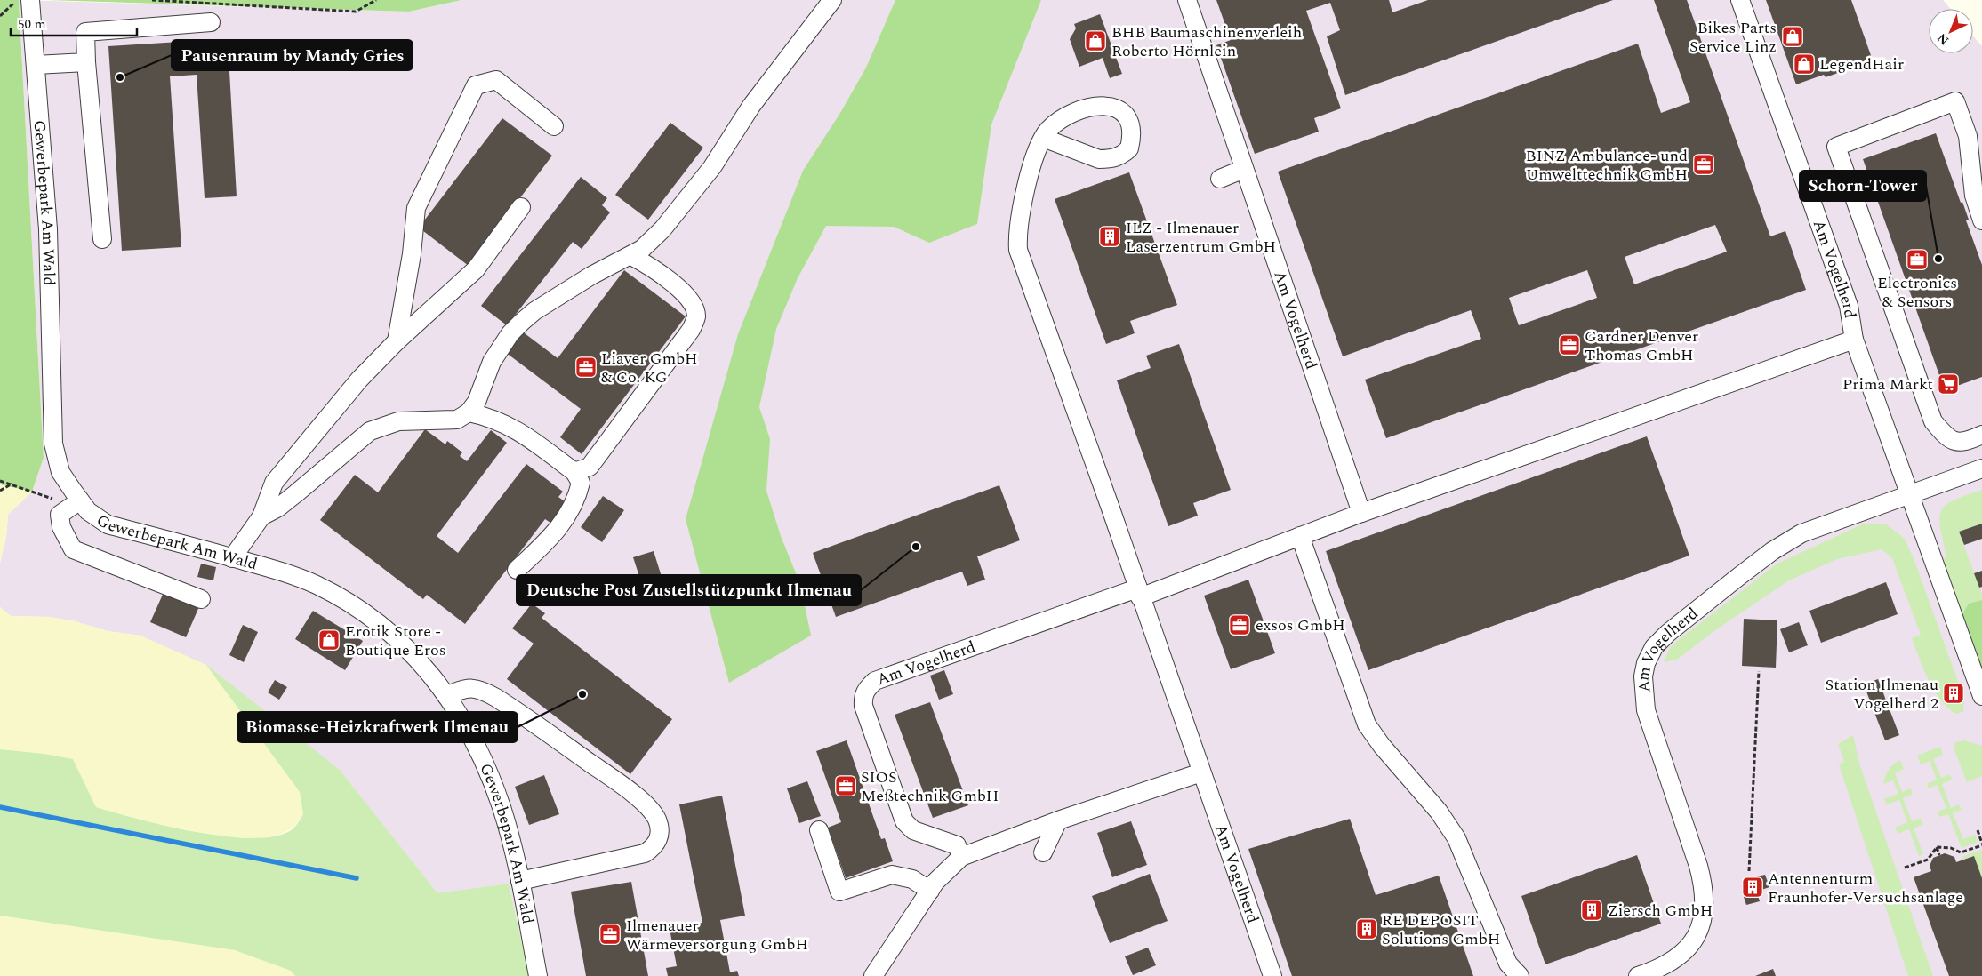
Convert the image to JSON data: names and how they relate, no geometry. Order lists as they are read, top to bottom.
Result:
{
  "streets": {
    "street": ["Gewerbepark Am Wald", "Am Vogelherd"]
  },
  "places": {
    "shop": [
      "Bikes Parts Service Linz",
      "BHB Baumaschinenverleih Roberto Hörnlein",
      "LegendHair",
      "Erotik Store - Boutique Eros"
    ],
    "other": [
      "Pausenraum by Mandy Gries",
      "Schorn-Tower",
      "Deutsche Post Zustellstützpunkt Ilmenau",
      "Biomasse-Heizkraftwerk Ilmenau"
    ],
    "office": [
      "BINZ Ambulance- und Umwelttechnik GmbH",
      "Electronics & Sensors",
      "Gardner Denver Thomas GmbH",
      "Liaver GmbH & Co. KG",
      "exsos GmbH",
      "SIOS Meßtechnik GmbH",
      "Ilmenauer Wärmeversorgung GmbH"
    ],
    "building": [
      "ILZ - Ilmenauer Laserzentrum GmbH",
      "Station Ilmenau Vogelherd 2",
      "Antennenturm Fraunhofer-Versuchsanlage",
      "Ziersch GmbH",
      "RE DEPOSIT Solutions GmbH"
    ],
    "supermarket": ["Prima Markt"]
  },
  "scale_bar": "50 m",
  "north": "bottom left"
}
